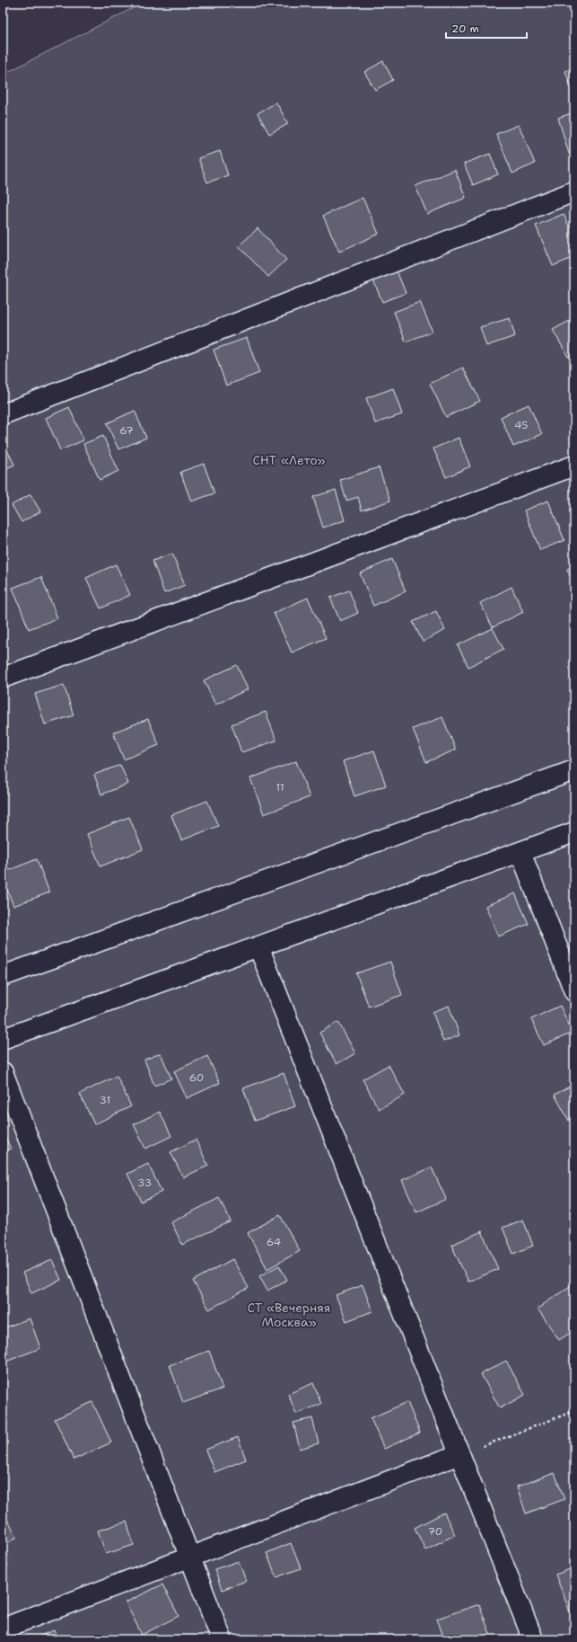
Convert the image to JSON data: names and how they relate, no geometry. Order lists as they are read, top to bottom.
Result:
{
  "parks": ["СНТ «Лето»", "СТ «Вечерняя Москва»"],
  "house_numbers": [
    "45",
    "67",
    "11",
    "60",
    "31",
    "33",
    "64",
    "70"
  ],
  "scale_bar": "20 m"
}
